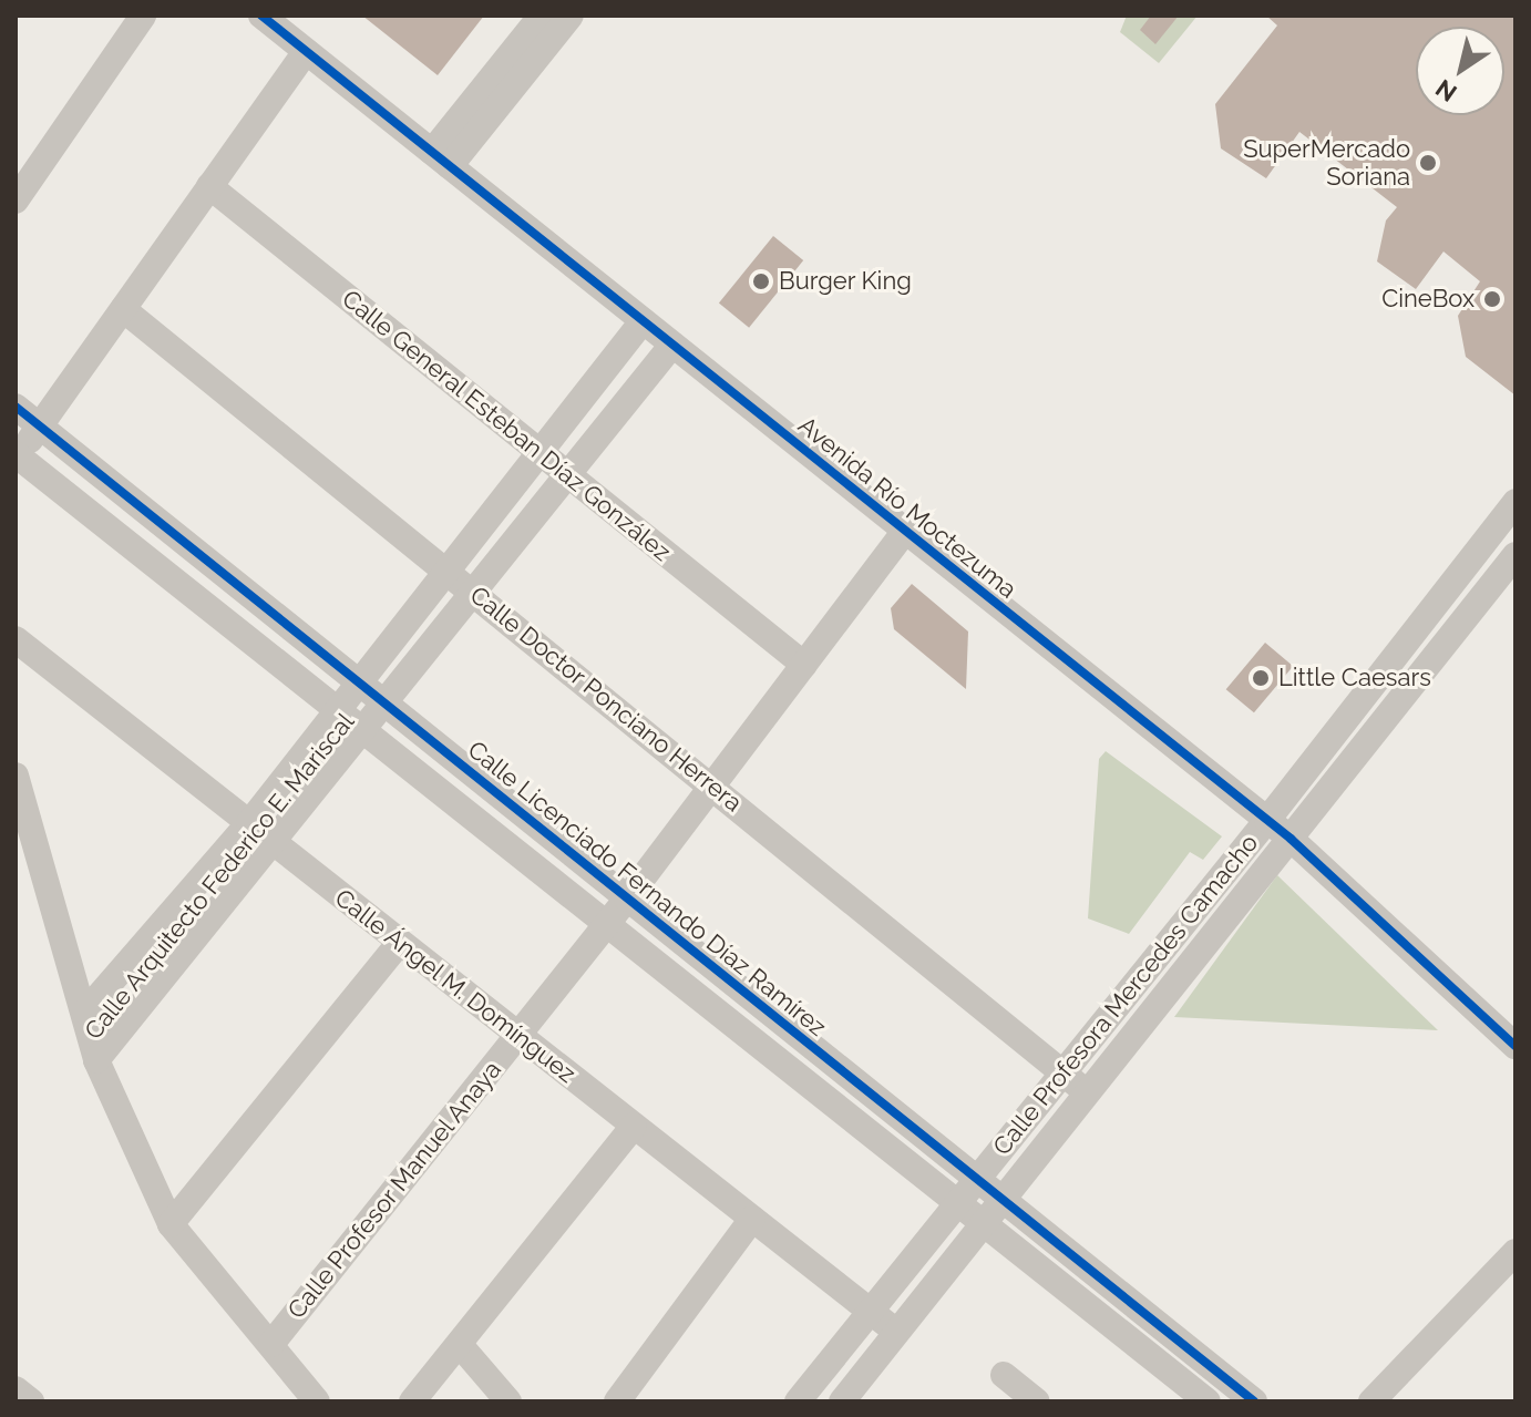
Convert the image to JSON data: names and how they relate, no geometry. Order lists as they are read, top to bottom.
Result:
{
  "streets": {
    "street": [
      "Calle General Esteban Díaz González",
      "Avenida Río Moctezuma",
      "Calle Doctor Ponciano Herrera",
      "Calle Arquitecto Federico E. Mariscal",
      "Calle Licenciado Fernando Díaz Ramírez",
      "Calle Ángel M. Domínguez",
      "Calle Profesora Mercedes Camacho",
      "Calle Profesor Manuel Anaya"
    ]
  },
  "crossings": [
    ["Calle General Esteban Díaz González", "Calle Arquitecto Federico E. Mariscal"],
    ["Calle General Esteban Díaz González", "Calle Profesor Manuel Anaya"],
    ["Avenida Río Moctezuma", "Calle Arquitecto Federico E. Mariscal"],
    ["Avenida Río Moctezuma", "Calle Profesora Mercedes Camacho"],
    ["Avenida Río Moctezuma", "Calle Profesor Manuel Anaya"],
    ["Calle Doctor Ponciano Herrera", "Calle Arquitecto Federico E. Mariscal"],
    ["Calle Doctor Ponciano Herrera", "Calle Profesora Mercedes Camacho"],
    ["Calle Doctor Ponciano Herrera", "Calle Profesor Manuel Anaya"],
    ["Calle Arquitecto Federico E. Mariscal", "Calle Licenciado Fernando Díaz Ramírez"],
    ["Calle Arquitecto Federico E. Mariscal", "Calle Ángel M. Domínguez"],
    ["Calle Licenciado Fernando Díaz Ramírez", "Calle Profesora Mercedes Camacho"],
    ["Calle Licenciado Fernando Díaz Ramírez", "Calle Profesor Manuel Anaya"],
    ["Calle Ángel M. Domínguez", "Calle Profesora Mercedes Camacho"],
    ["Calle Ángel M. Domínguez", "Calle Profesor Manuel Anaya"]
  ],
  "places": [
    "SuperMercado Soriana",
    "Burger King",
    "CineBox",
    "Little Caesars"
  ],
  "north": "bottom left"
}
